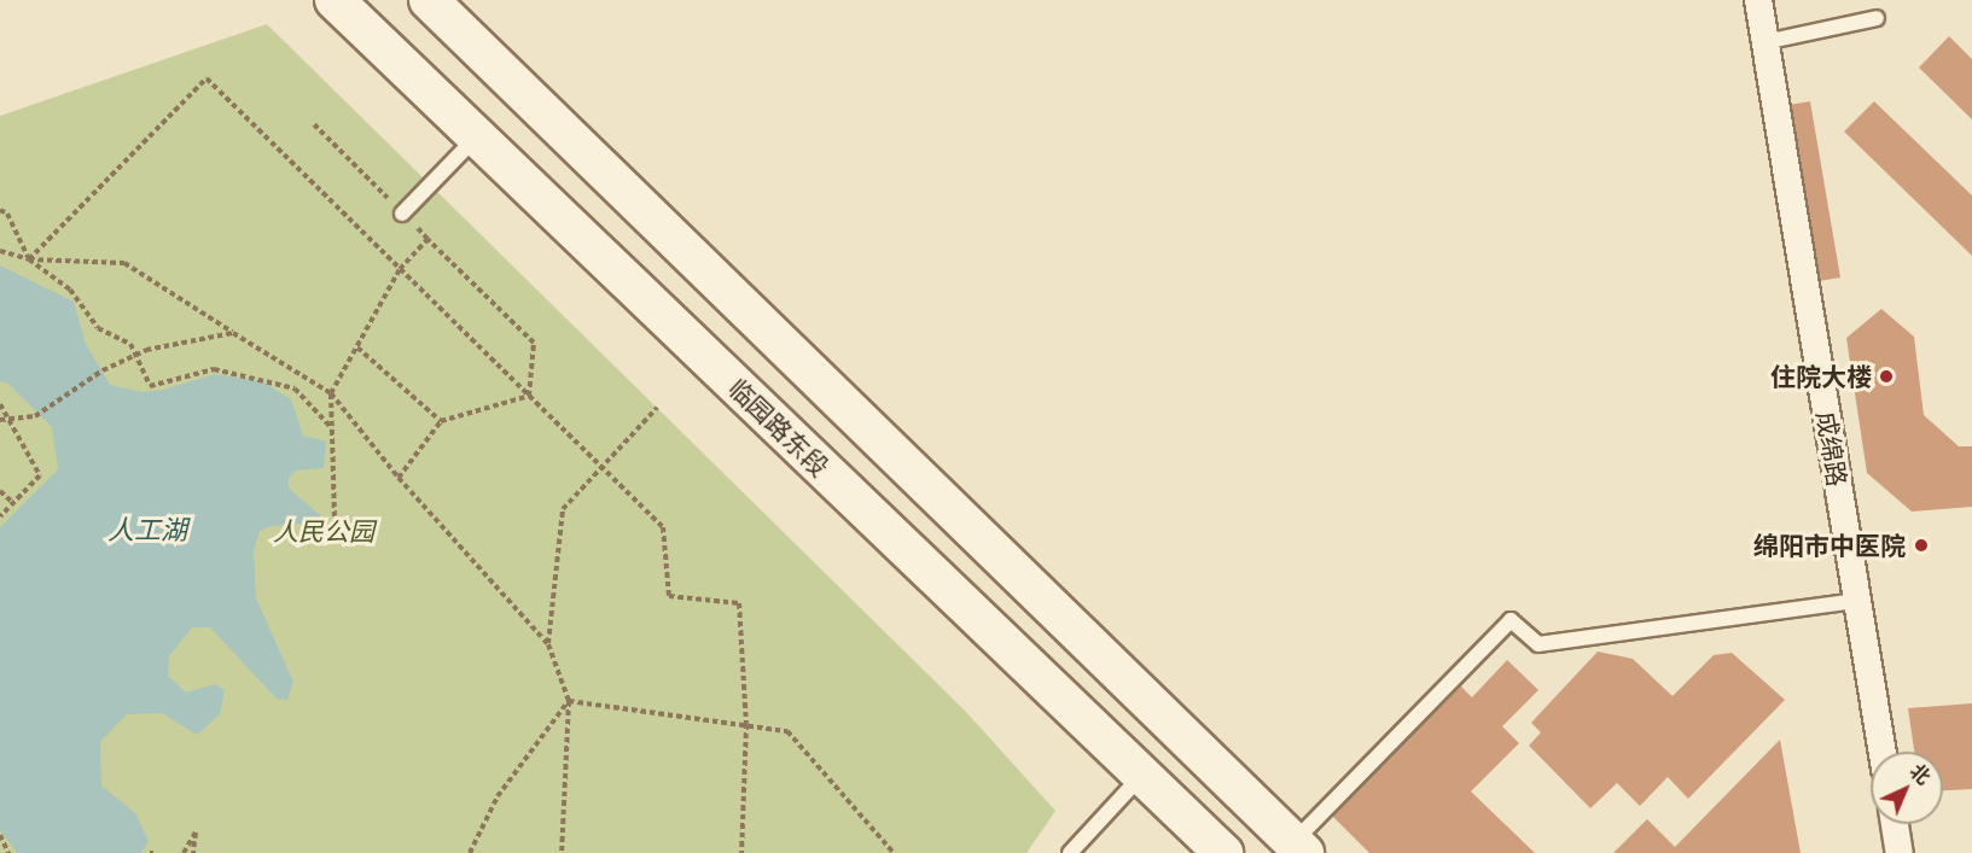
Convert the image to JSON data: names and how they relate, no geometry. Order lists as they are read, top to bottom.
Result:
{
  "streets": {
    "main road": ["临园路东段"],
    "street": ["成绵路"]
  },
  "water": ["人工湖"],
  "parks": ["人民公园"],
  "places": ["住院大楼", "绵阳市中医院"],
  "north": "top right"
}
